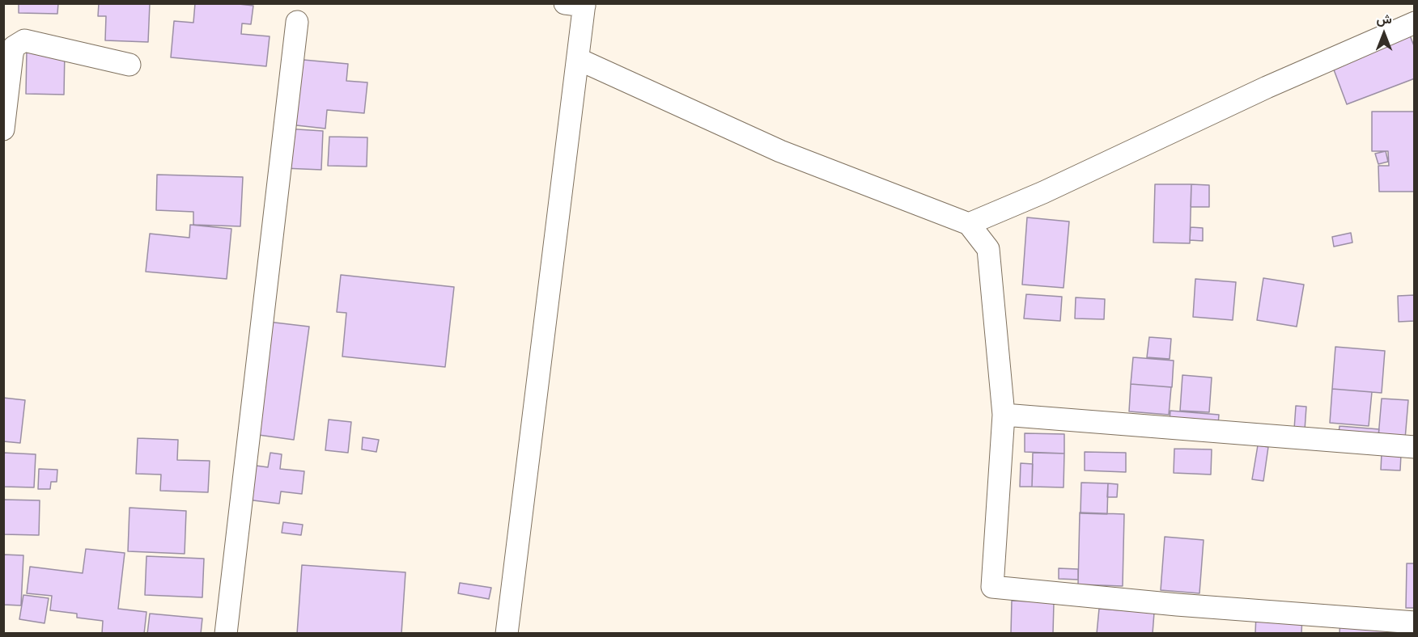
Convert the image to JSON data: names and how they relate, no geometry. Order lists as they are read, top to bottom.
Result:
{
  "north": "top"
}
